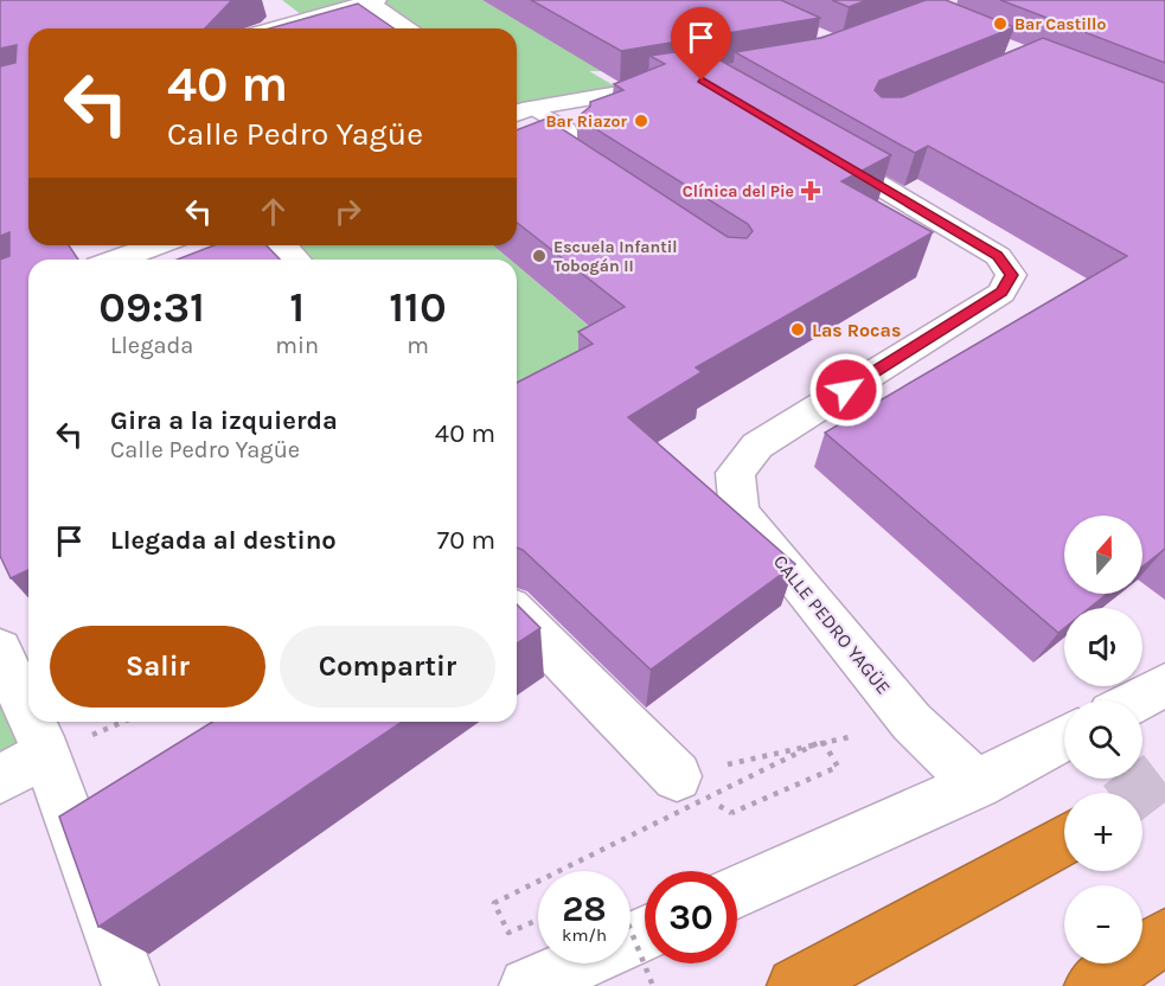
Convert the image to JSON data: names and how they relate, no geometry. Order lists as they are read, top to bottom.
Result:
{
  "streets": {
    "street": ["CALLE PEDRO YAGÜE"]
  },
  "places": {
    "other": [
      "Bar Castillo",
      "Bar Riazor",
      "Escuela Infantil Tobogán II",
      "Las Rocas"
    ],
    "health": ["Clínica del Pie"]
  },
  "north": "top",
  "page": {
    "turn": ["40 m", "Calle Pedro Yagüe"],
    "eta": [
      "09:31",
      "Llegada",
      "1",
      "min",
      "110",
      "m"
    ],
    "list": [
      {
        "name": "Gira a la izquierda",
        "note": "Calle Pedro Yagüe",
        "value": "40 m"
      },
      {
        "name": "Llegada al destino",
        "value": "70 m"
      }
    ],
    "map_buttons": ["+", "−"],
    "buttons": ["Salir", "Compartir"],
    "speed": "28 km/h",
    "limit": "30"
  }
}
